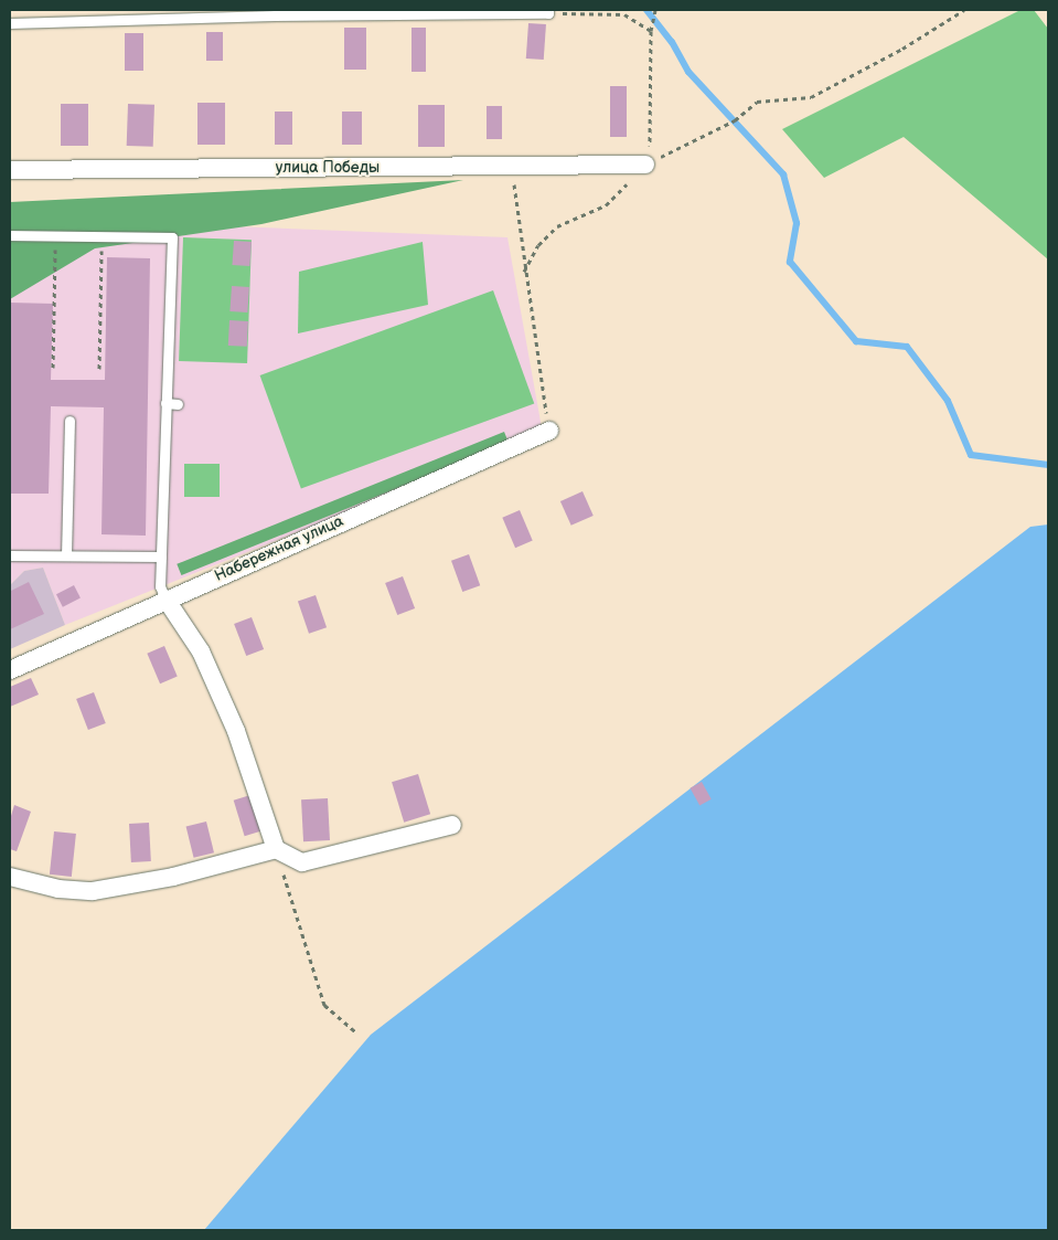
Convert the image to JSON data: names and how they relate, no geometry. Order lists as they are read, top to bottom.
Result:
{
  "streets": {
    "street": ["улица Победы", "Набережная улица"]
  }
}
